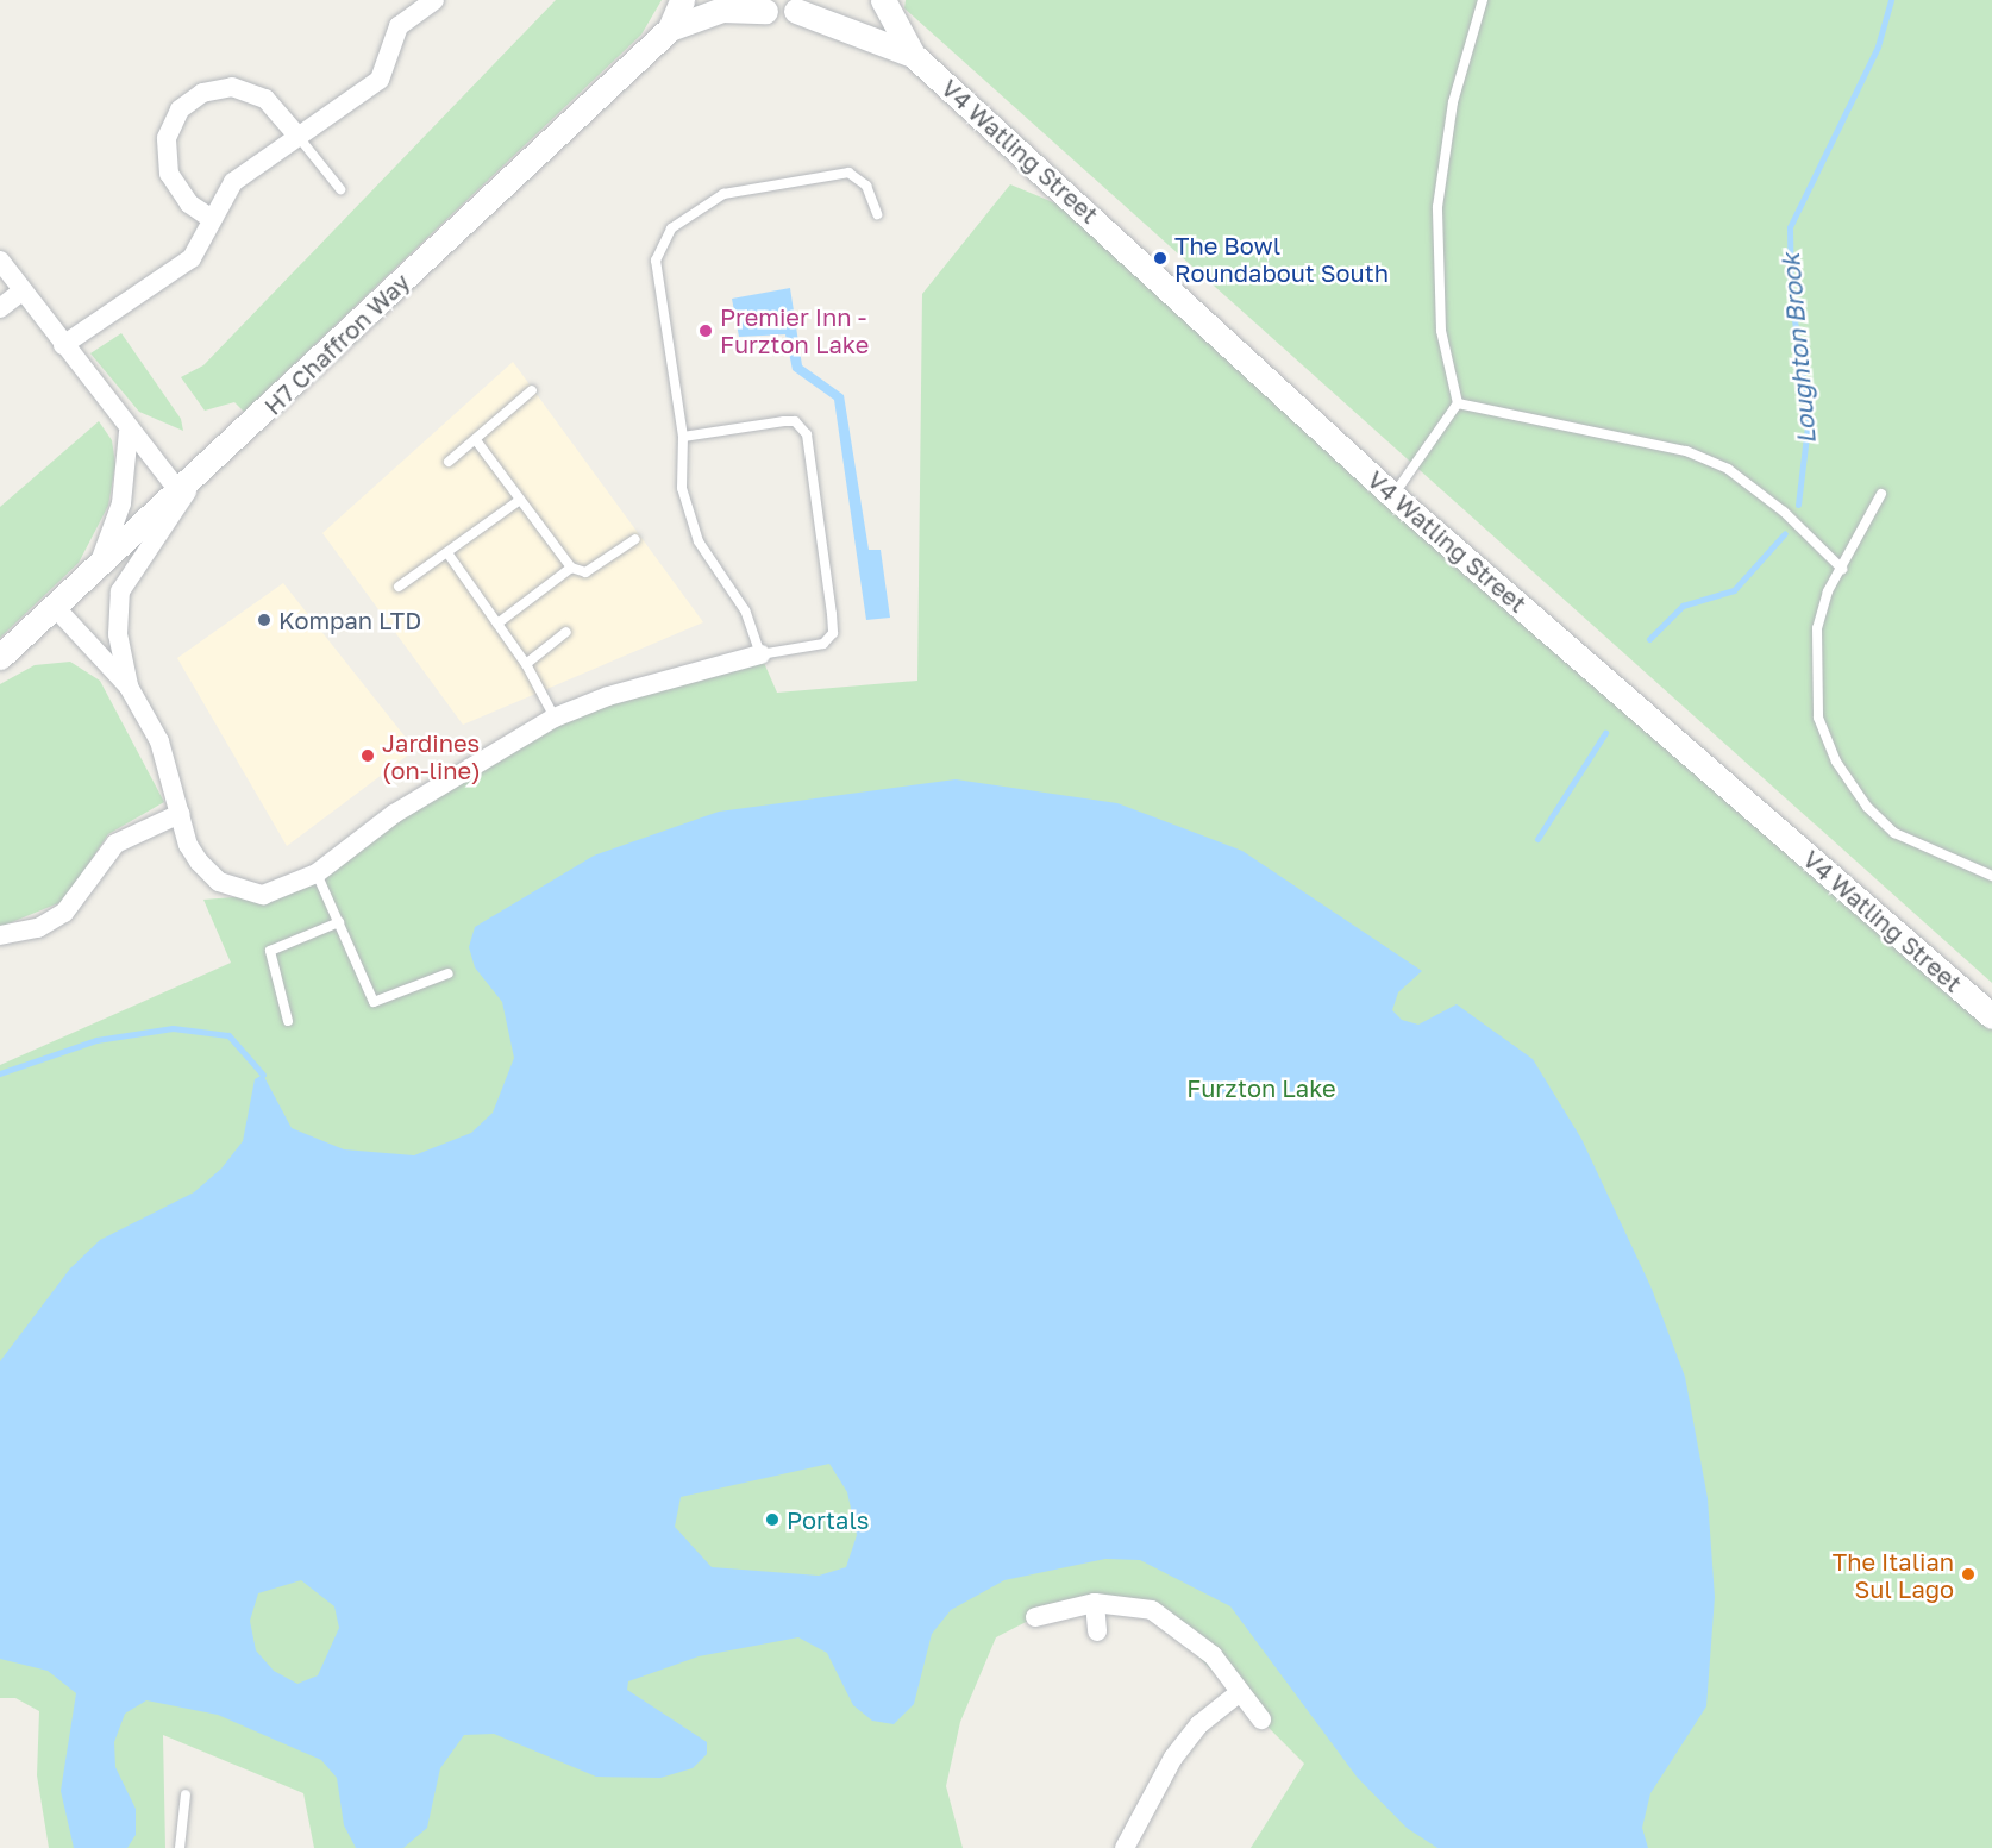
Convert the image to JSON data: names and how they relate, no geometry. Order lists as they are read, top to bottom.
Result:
{
  "streets": {
    "street": ["V4 Watling Street", "H7 Chaffron Way"]
  },
  "crossings": [
    ["V4 Watling Street", "H7 Chaffron Way"]
  ],
  "water": ["Loughton Brook"],
  "parks": ["Furzton Lake"],
  "places": [
    "The Bowl Roundabout South",
    "Premier Inn - Furzton Lake",
    "Kompan LTD",
    "Jardines (on-line)",
    "Portals",
    "The Italian Sul Lago"
  ]
}
